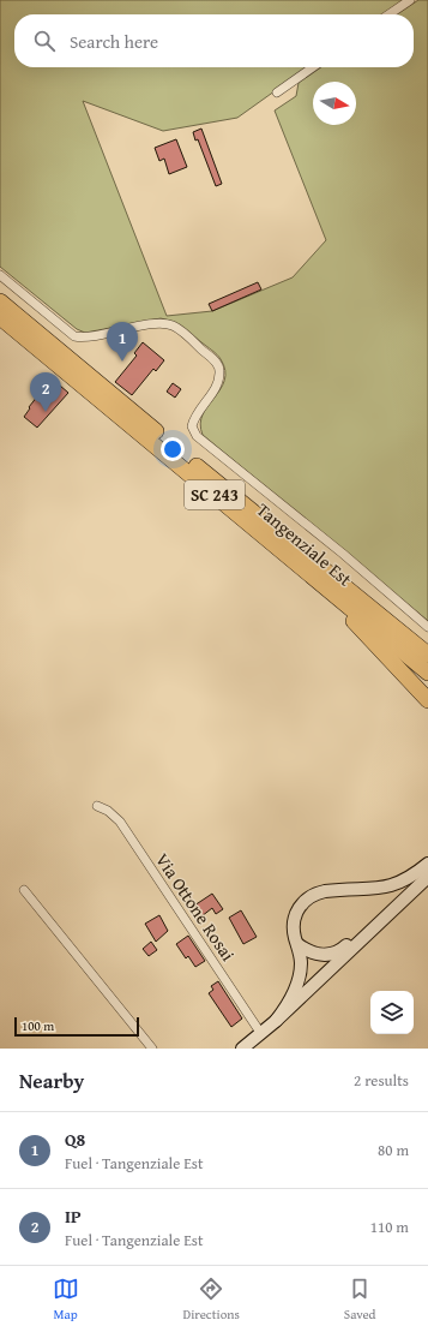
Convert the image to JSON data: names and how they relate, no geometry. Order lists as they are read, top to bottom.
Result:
{
  "streets": {
    "highway": ["SC 243", "Tangenziale Est"],
    "street": ["Via Ottone Rosai"]
  },
  "scale_bar": "100 m",
  "north": "right",
  "page": {
    "search": "Search here",
    "pins": ["1", "2"],
    "scale": "100 m",
    "heading": ["Nearby", "2 results"],
    "list": [
      {
        "mark": "1",
        "name": "Q8",
        "note": "Fuel · Tangenziale Est",
        "value": "80 m"
      },
      {
        "mark": "2",
        "name": "IP",
        "note": "Fuel · Tangenziale Est",
        "value": "110 m"
      }
    ],
    "nav": ["Map", "Directions", "Saved"]
  }
}
